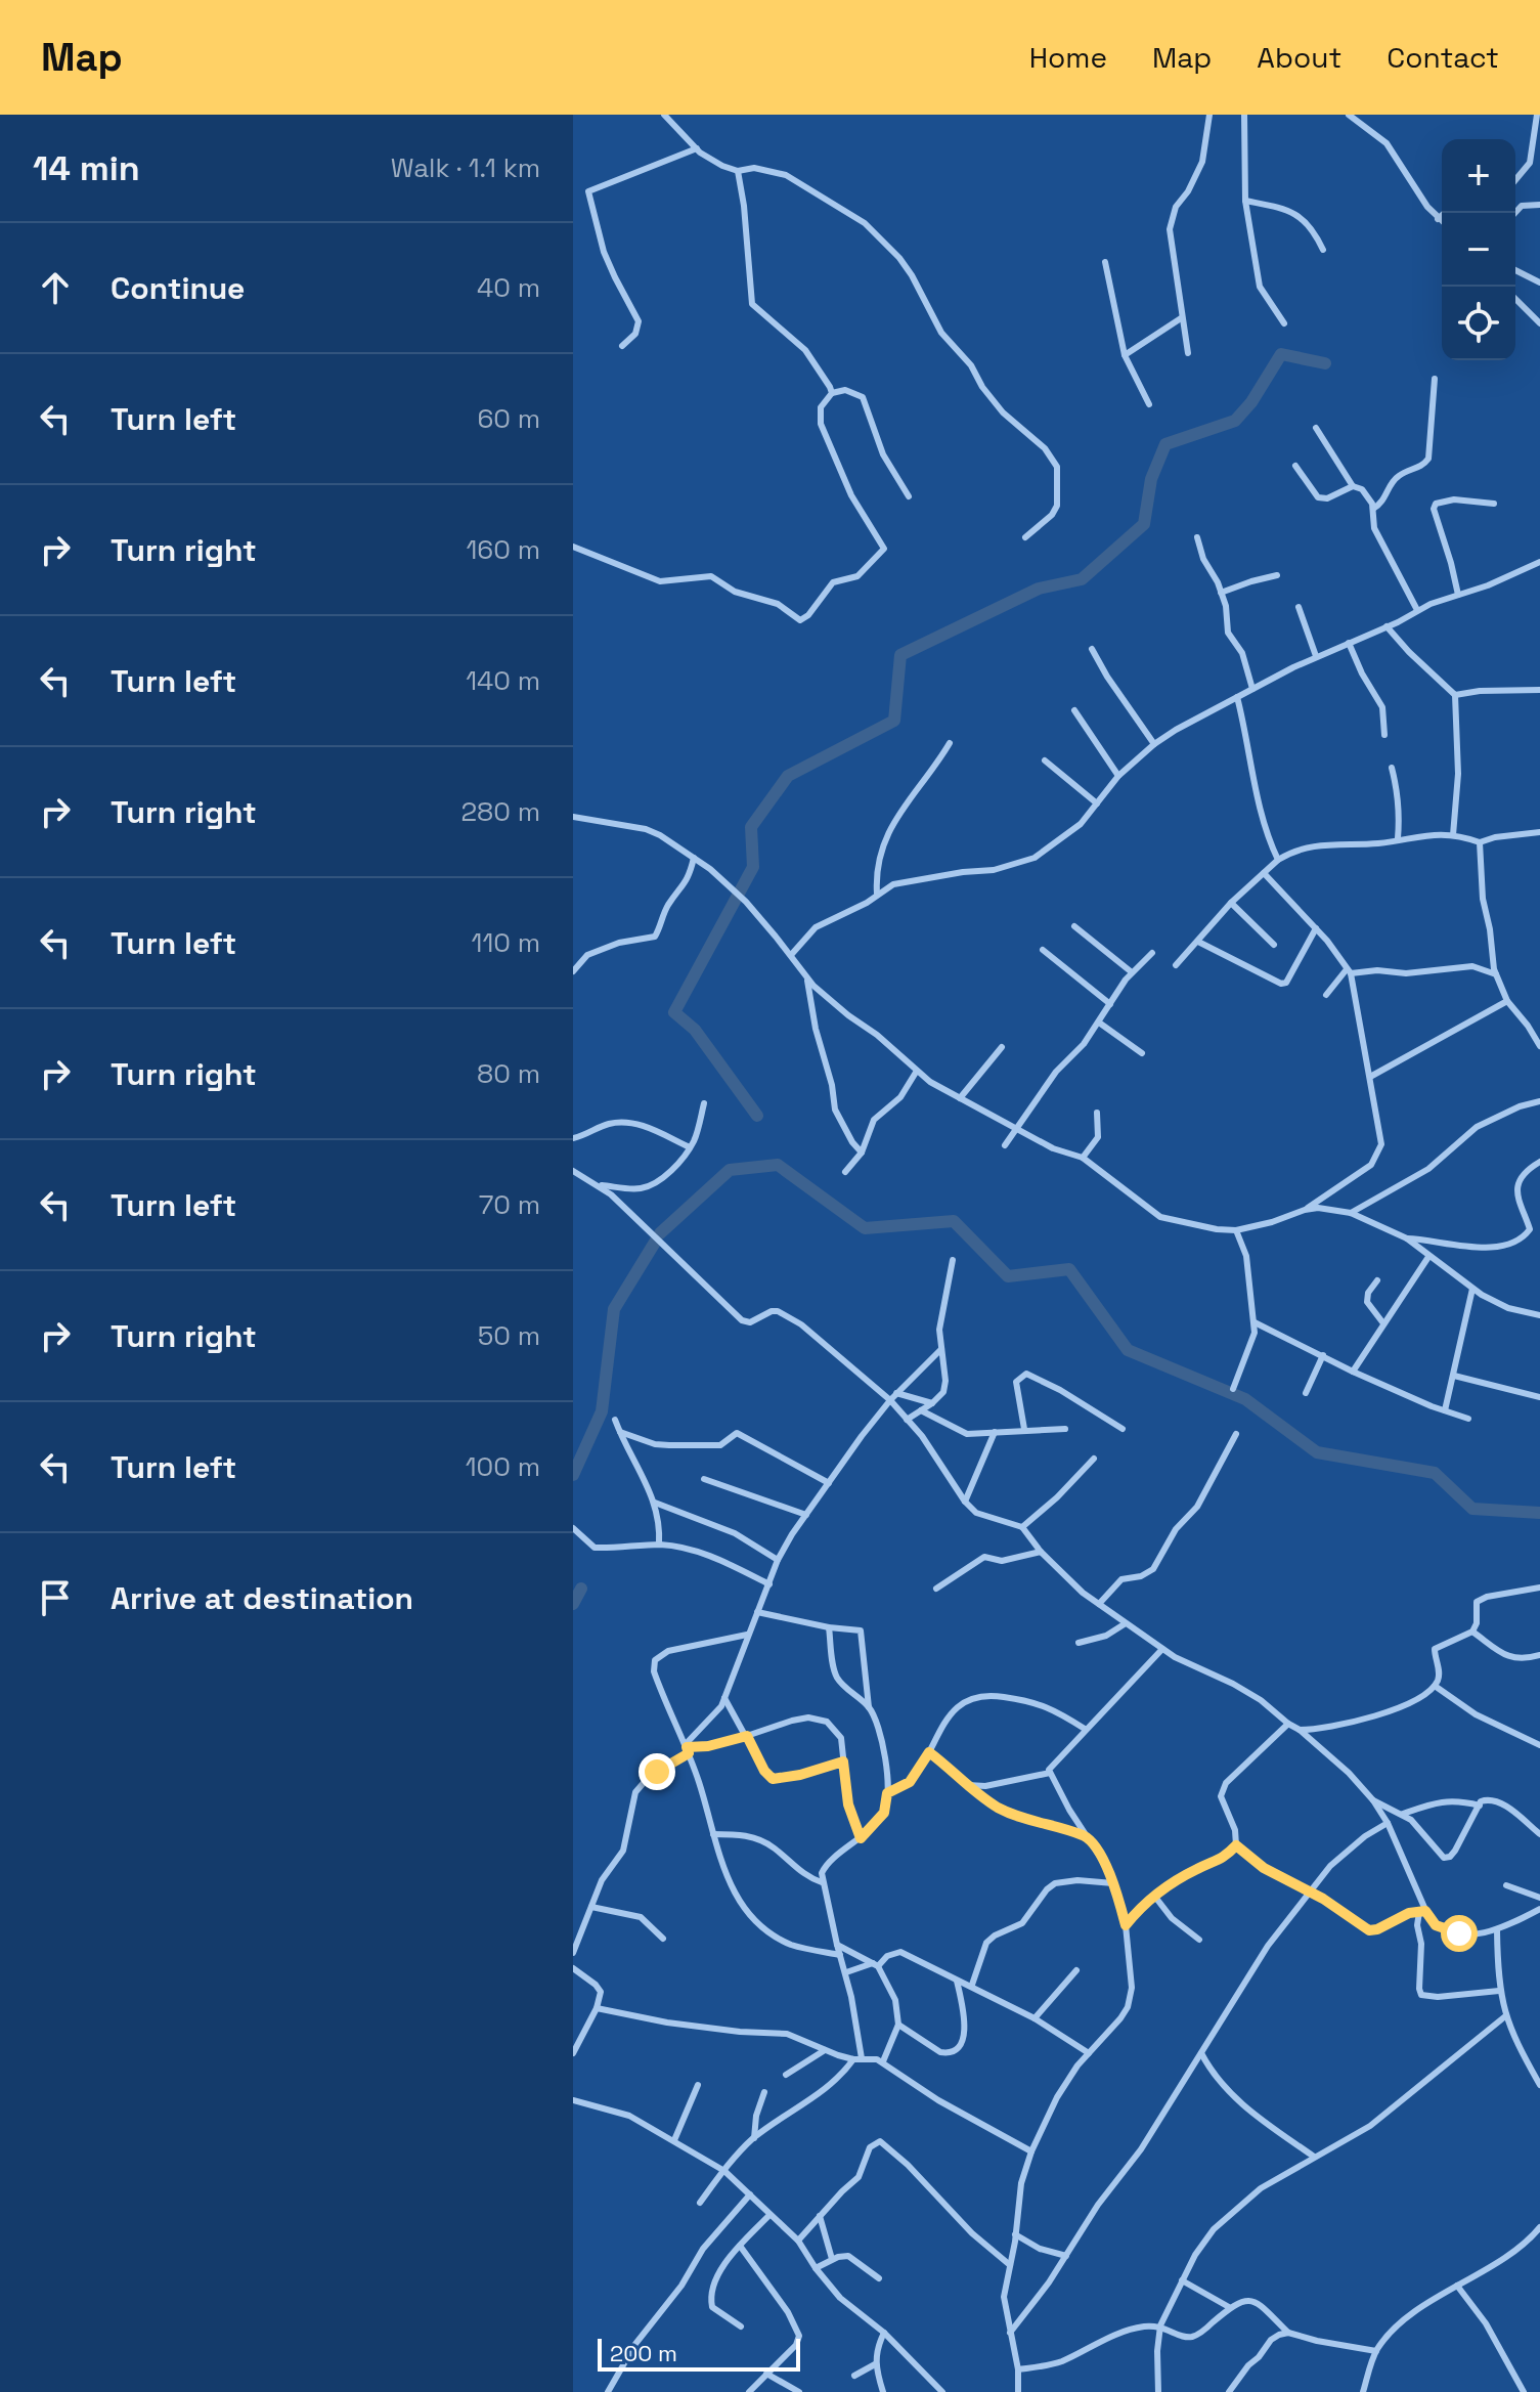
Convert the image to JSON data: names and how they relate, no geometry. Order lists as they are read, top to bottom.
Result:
{
  "scale_bar": "200 m",
  "page": {
    "header": "Map",
    "nav": [
      "Home",
      "Map",
      "About",
      "Contact"
    ],
    "heading": ["14 min", "Walk · 1.1 km"],
    "map_buttons": ["+", "−"],
    "list": [
      ["Continue", "40 m"],
      ["Turn left", "60 m"],
      ["Turn right", "160 m"],
      ["Turn left", "140 m"],
      ["Turn right", "280 m"],
      ["Turn left", "110 m"],
      ["Turn right", "80 m"],
      ["Turn left", "70 m"],
      ["Turn right", "50 m"],
      ["Turn left", "100 m"],
      "Arrive at destination"
    ],
    "scale": "200 m"
  }
}
